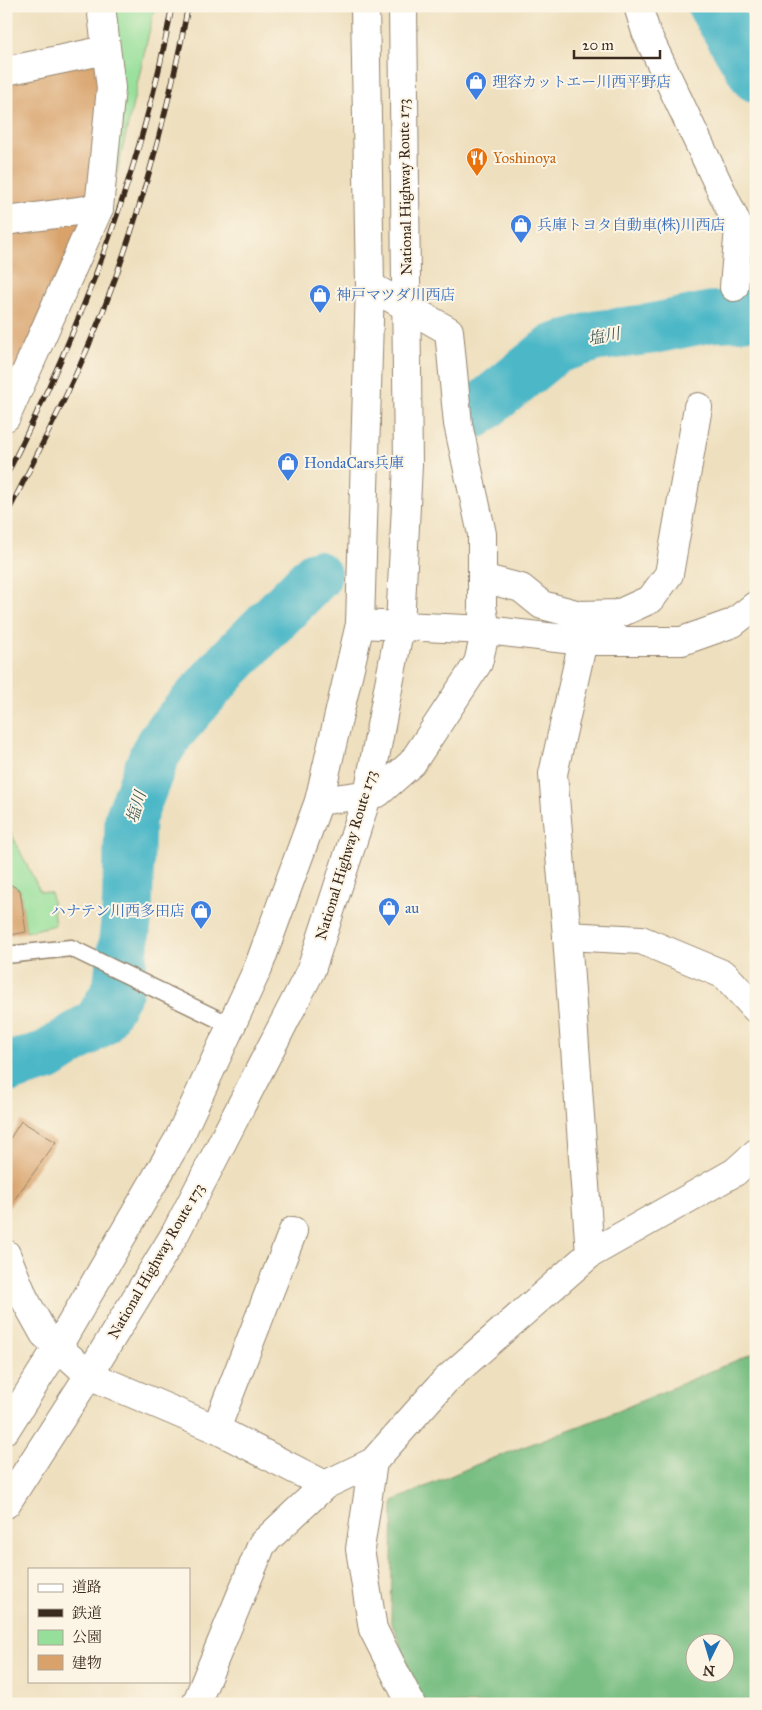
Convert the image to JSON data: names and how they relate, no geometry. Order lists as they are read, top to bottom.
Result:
{
  "streets": {
    "main road": ["National Highway Route 173"]
  },
  "water": ["塩川"],
  "places": {
    "shop": [
      "理容カットエー川西平野店",
      "兵庫トヨタ自動車(株)川西店",
      "神戸マツダ川西店",
      "HondaCars兵庫",
      "au",
      "ハナテン川西多田店"
    ],
    "restaurant": ["Yoshinoya"]
  },
  "legend": [
    "道路",
    "鉄道",
    "公園",
    "建物"
  ],
  "scale_bar": "20 m",
  "north": "bottom"
}
